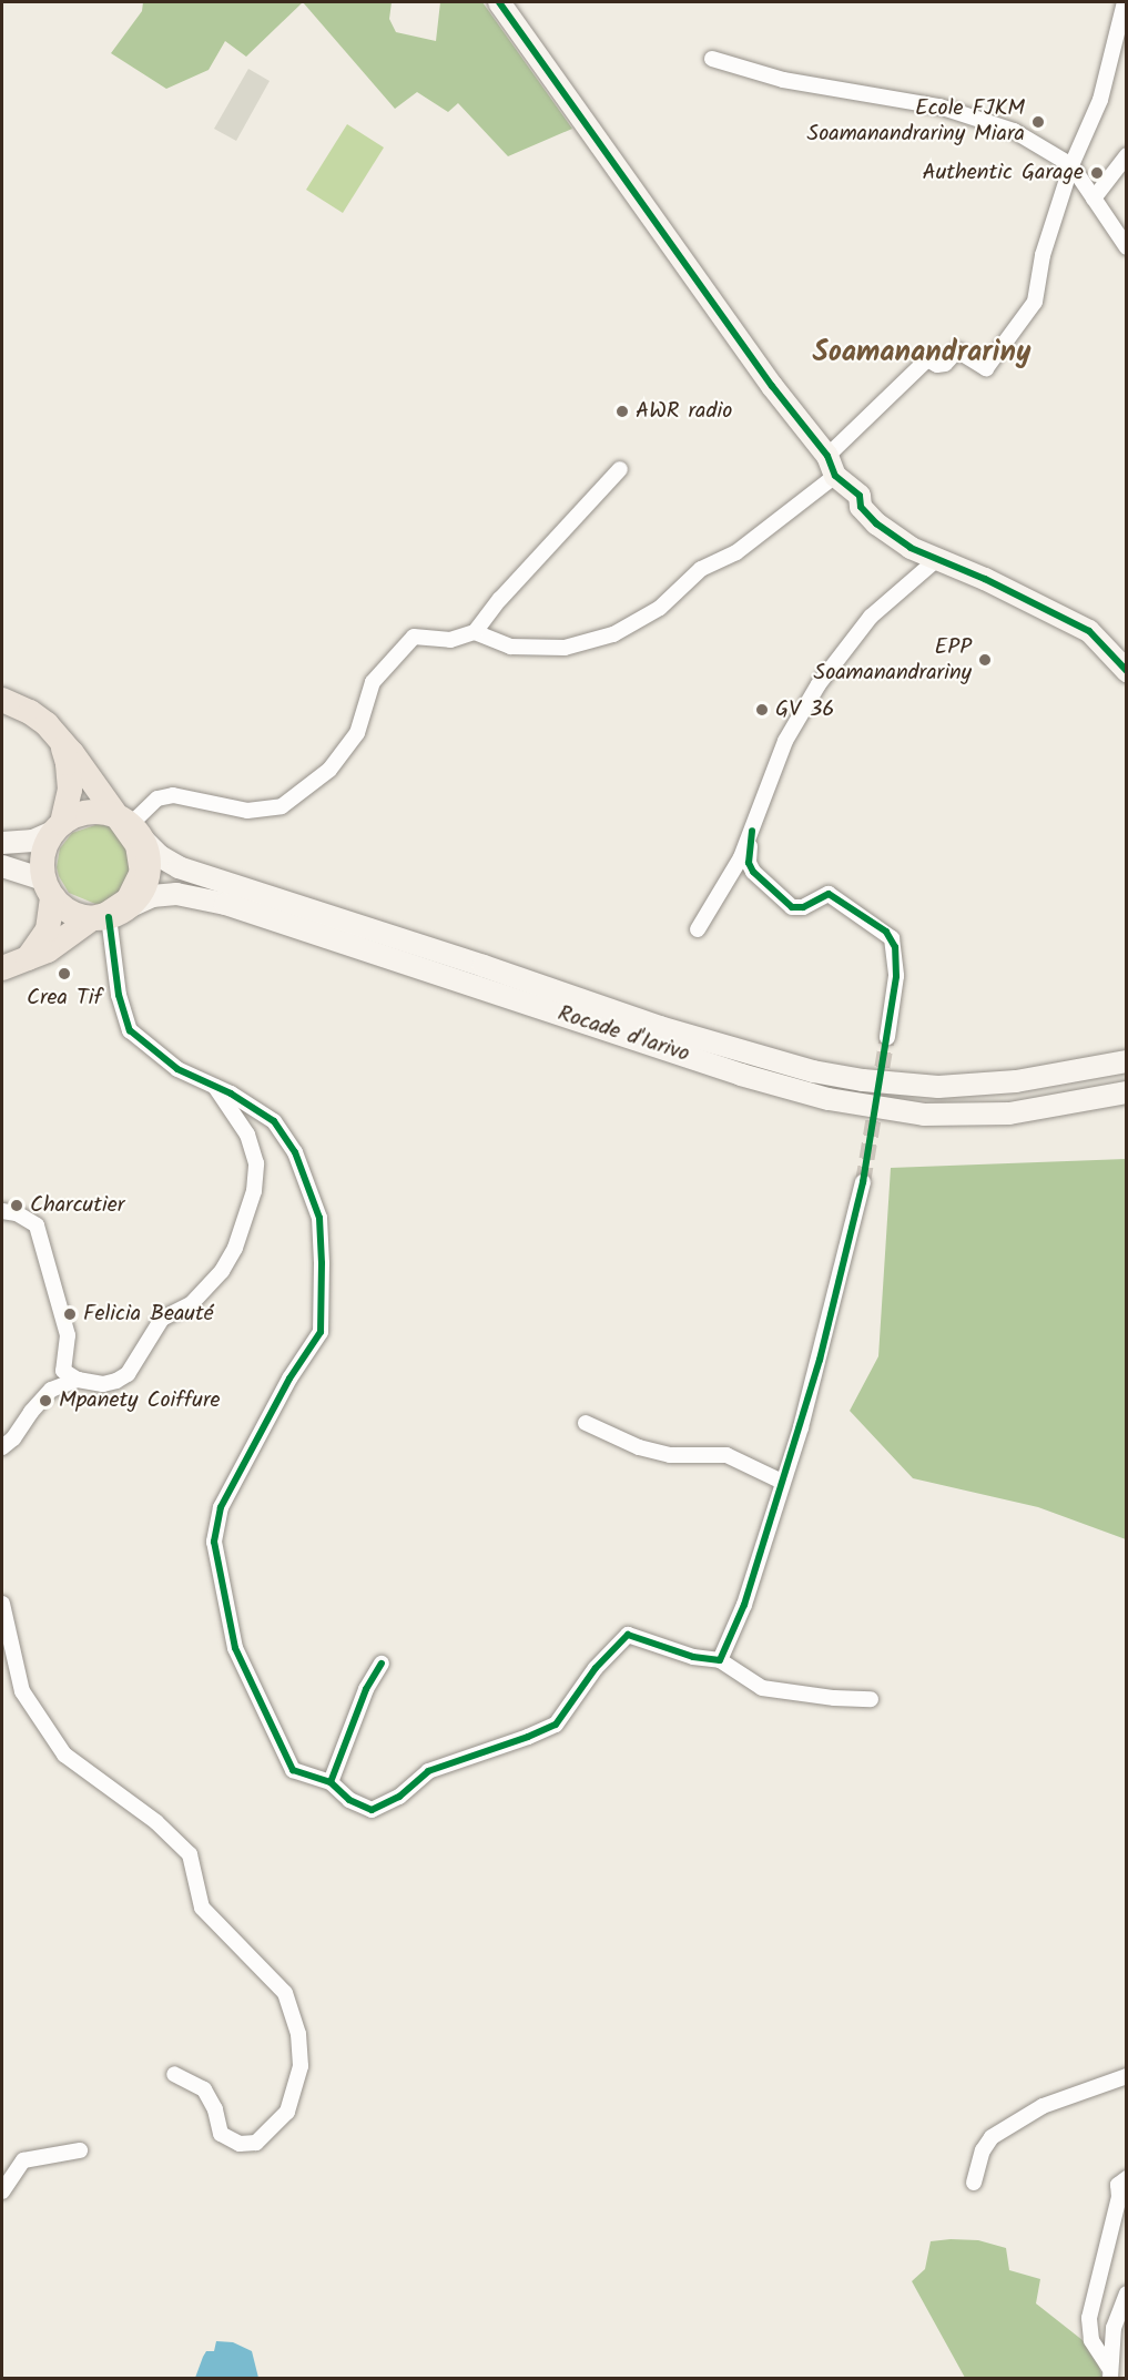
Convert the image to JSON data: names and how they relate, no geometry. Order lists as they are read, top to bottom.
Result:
{
  "streets": {
    "main road": ["Rocade d'Iarivo"]
  },
  "districts": ["Soamanandrariny"],
  "places": [
    "Ecole FJKM Soamanandrariny Miara",
    "Authentic Garage",
    "AWR radio",
    "EPP Soamanandrariny",
    "GV 36",
    "Crea Tif",
    "Charcutier",
    "Felicia Beauté",
    "Mpanety Coiffure"
  ]
}
